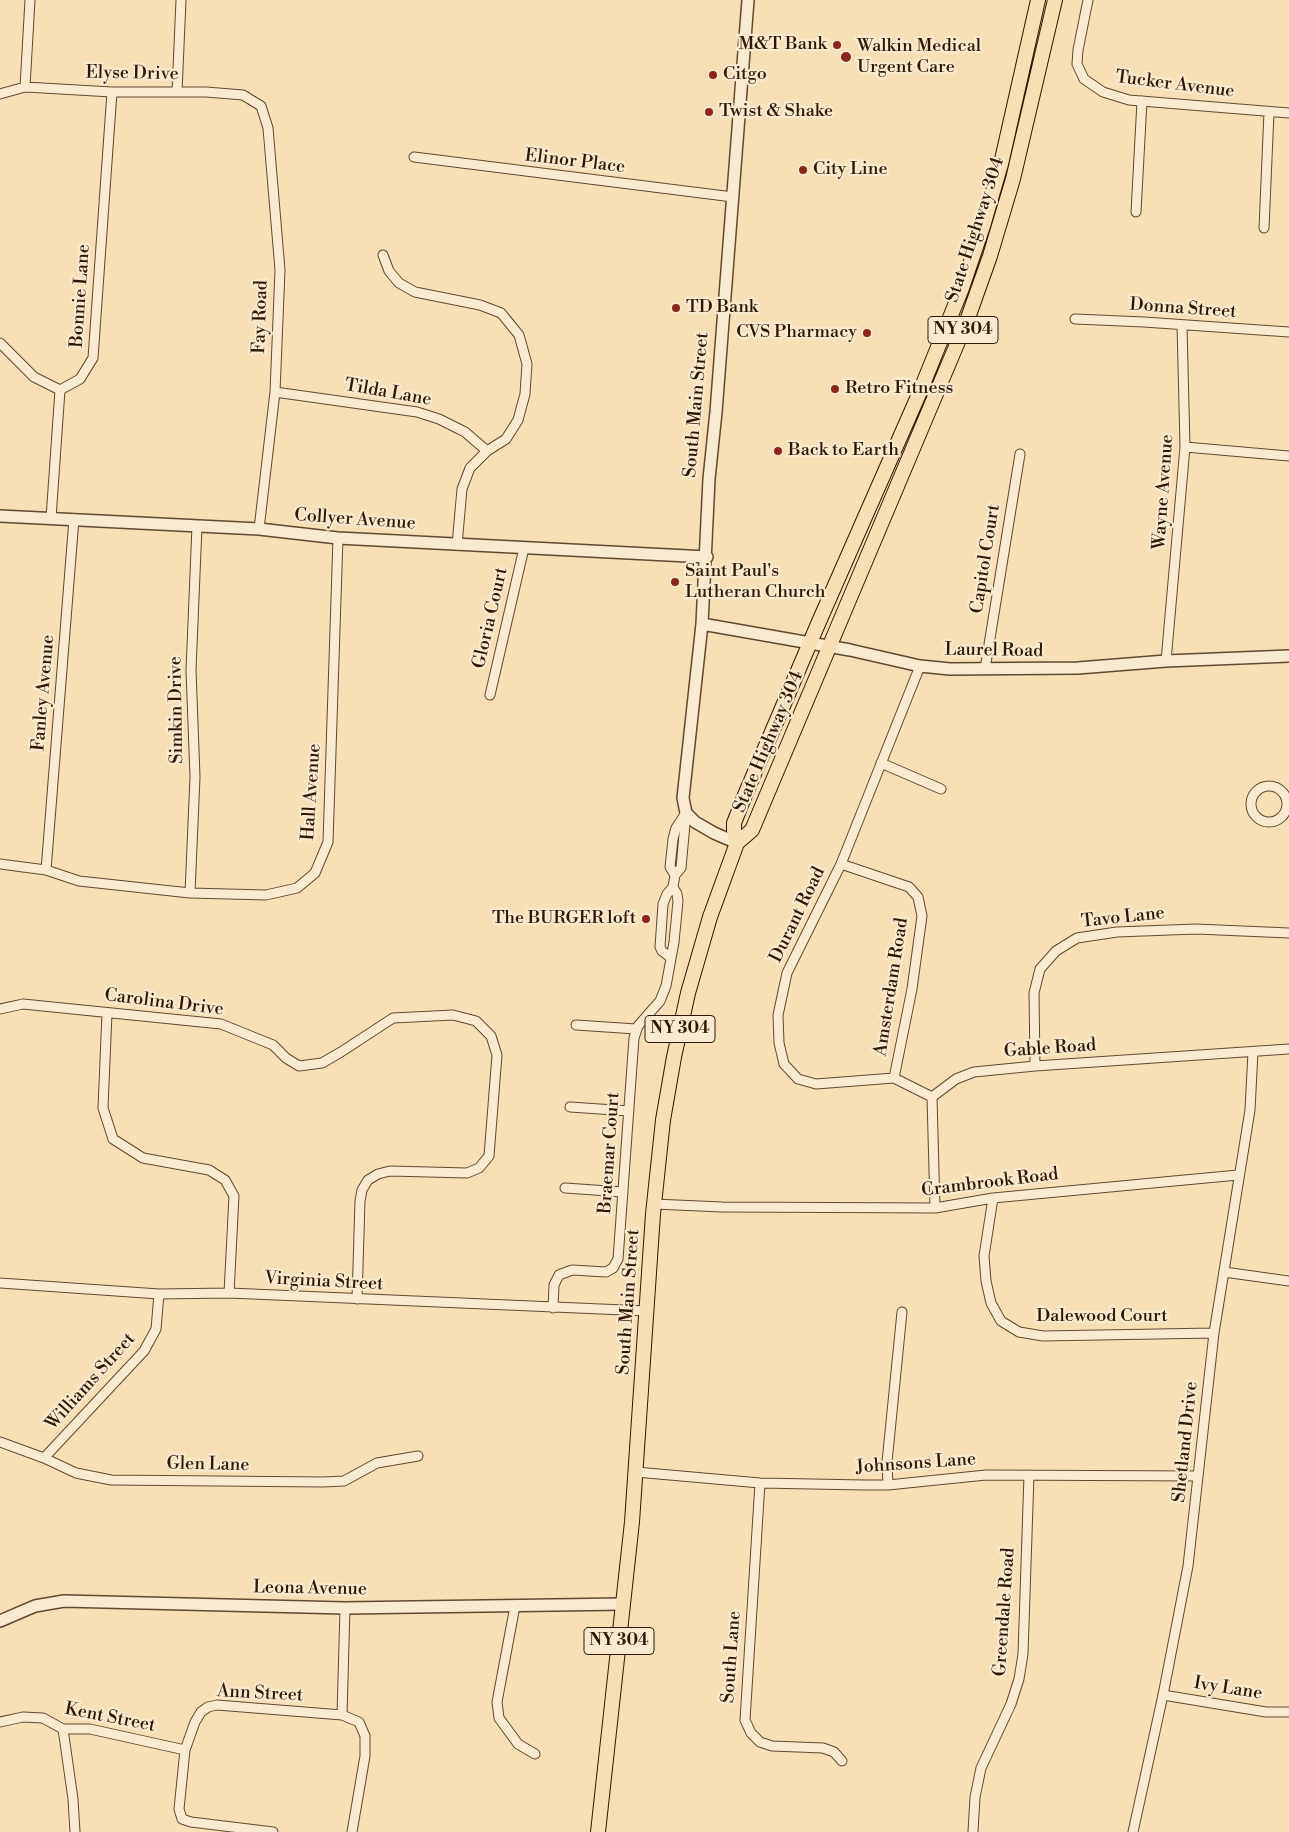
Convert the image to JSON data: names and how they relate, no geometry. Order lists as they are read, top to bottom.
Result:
{
  "streets": {
    "main road": ["State Highway 304", "NY 304", "South Main Street"],
    "street": [
      "Elyse Drive",
      "Tucker Avenue",
      "Elinor Place",
      "Bonnie Lane",
      "Donna Street",
      "Fay Road",
      "Tilda Lane",
      "Wayne Avenue",
      "Collyer Avenue",
      "Capitol Court",
      "Gloria Court",
      "Laurel Road",
      "Fanley Avenue",
      "Simkin Drive",
      "Hall Avenue",
      "Durant Road",
      "Tavo Lane",
      "Amsterdam Road",
      "Carolina Drive",
      "Gable Road",
      "Braemar Court",
      "Crambrook Road",
      "Virginia Street",
      "Dalewood Court",
      "Williams Street",
      "Shetland Drive",
      "Johnsons Lane",
      "Glen Lane",
      "Leona Avenue",
      "Greendale Road",
      "South Lane",
      "Ivy Lane",
      "Ann Street",
      "Kent Street"
    ]
  },
  "crossings": [
    ["Elyse Drive", "Bonnie Lane"],
    ["Elyse Drive", "Fay Road"],
    ["Elinor Place", "South Main Street"],
    ["State Highway 304", "South Main Street"],
    ["State Highway 304", "Laurel Road"],
    ["Donna Street", "Wayne Avenue"],
    ["Fay Road", "Tilda Lane"],
    ["Fay Road", "Collyer Avenue"],
    ["South Main Street", "Collyer Avenue"],
    ["South Main Street", "Laurel Road"],
    ["South Main Street", "Crambrook Road"],
    ["South Main Street", "Virginia Street"],
    ["South Main Street", "Johnsons Lane"],
    ["South Main Street", "Leona Avenue"],
    ["Wayne Avenue", "Laurel Road"],
    ["Collyer Avenue", "Gloria Court"],
    ["Collyer Avenue", "Fanley Avenue"],
    ["Collyer Avenue", "Simkin Drive"],
    ["Collyer Avenue", "Hall Avenue"],
    ["Capitol Court", "Laurel Road"],
    ["Laurel Road", "Durant Road"],
    ["Fanley Avenue", "Hall Avenue"],
    ["Simkin Drive", "Hall Avenue"],
    ["Durant Road", "Amsterdam Road"],
    ["Durant Road", "Gable Road"],
    ["Tavo Lane", "Gable Road"],
    ["Carolina Drive", "Virginia Street"],
    ["Gable Road", "Shetland Drive"],
    ["Braemar Court", "Virginia Street"],
    ["Crambrook Road", "Dalewood Court"],
    ["Crambrook Road", "Shetland Drive"],
    ["Virginia Street", "Williams Street"],
    ["Dalewood Court", "Shetland Drive"],
    ["Williams Street", "Glen Lane"],
    ["Shetland Drive", "Johnsons Lane"],
    ["Shetland Drive", "Ivy Lane"],
    ["Johnsons Lane", "Greendale Road"],
    ["Johnsons Lane", "South Lane"],
    ["Ann Street", "Kent Street"]
  ],
  "places": [
    "M&T Bank",
    "Walkin Medical Urgent Care",
    "Citgo",
    "Twist & Shake",
    "City Line",
    "TD Bank",
    "CVS Pharmacy",
    "Retro Fitness",
    "Back to Earth",
    "Saint Paul's Lutheran Church",
    "The BURGER loft"
  ]
}
